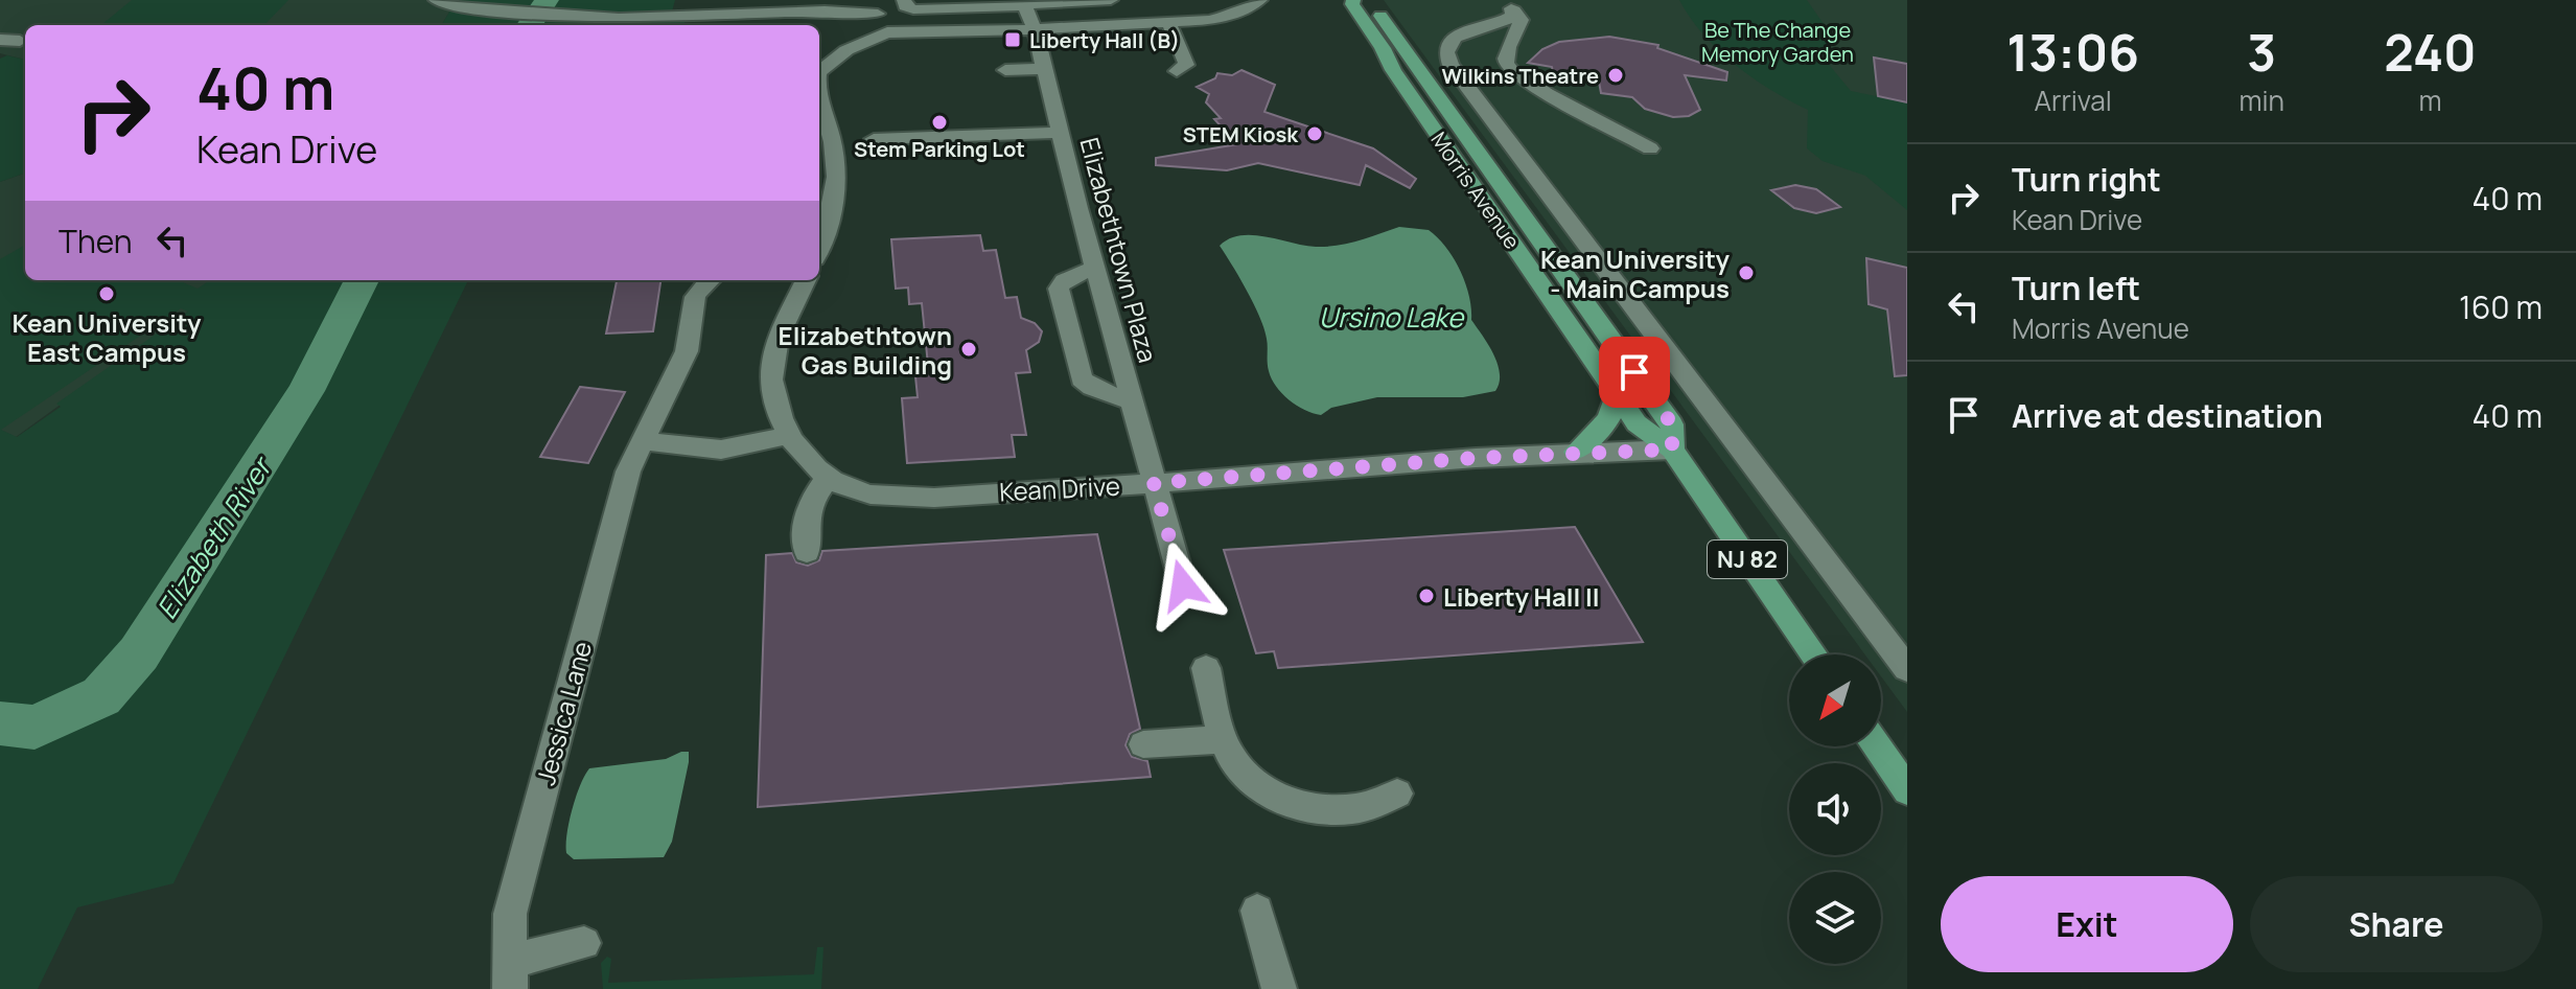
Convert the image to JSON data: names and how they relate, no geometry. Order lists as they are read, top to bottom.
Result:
{
  "streets": {
    "main road": ["Morris Avenue", "NJ 82"],
    "street": ["Elizabethtown Plaza", "Kean Drive", "Jessica Lane"]
  },
  "crossings": [
    ["Morris Avenue", "Kean Drive"],
    ["Elizabethtown Plaza", "Kean Drive"]
  ],
  "water": ["Ursino Lake", "Elizabeth River"],
  "parks": ["Be The Change Memory Garden"],
  "places": {
    "transit": ["Liberty Hall (B)"],
    "other": [
      "Wilkins Theatre",
      "Stem Parking Lot",
      "STEM Kiosk",
      "Kean University - Main Campus",
      "Kean University East Campus",
      "Elizabethtown Gas Building",
      "Liberty Hall II"
    ]
  },
  "north": "bottom left",
  "page": {
    "eta": [
      "13:06",
      "Arrival",
      "3",
      "min",
      "240",
      "m"
    ],
    "turn": ["40 m", "Kean Drive"],
    "list": [
      {
        "name": "Turn right",
        "note": "Kean Drive",
        "value": "40 m"
      },
      {
        "name": "Turn left",
        "note": "Morris Avenue",
        "value": "160 m"
      },
      {
        "name": "Arrive at destination",
        "value": "40 m"
      }
    ],
    "then": "Then",
    "buttons": ["Exit", "Share"]
  }
}
